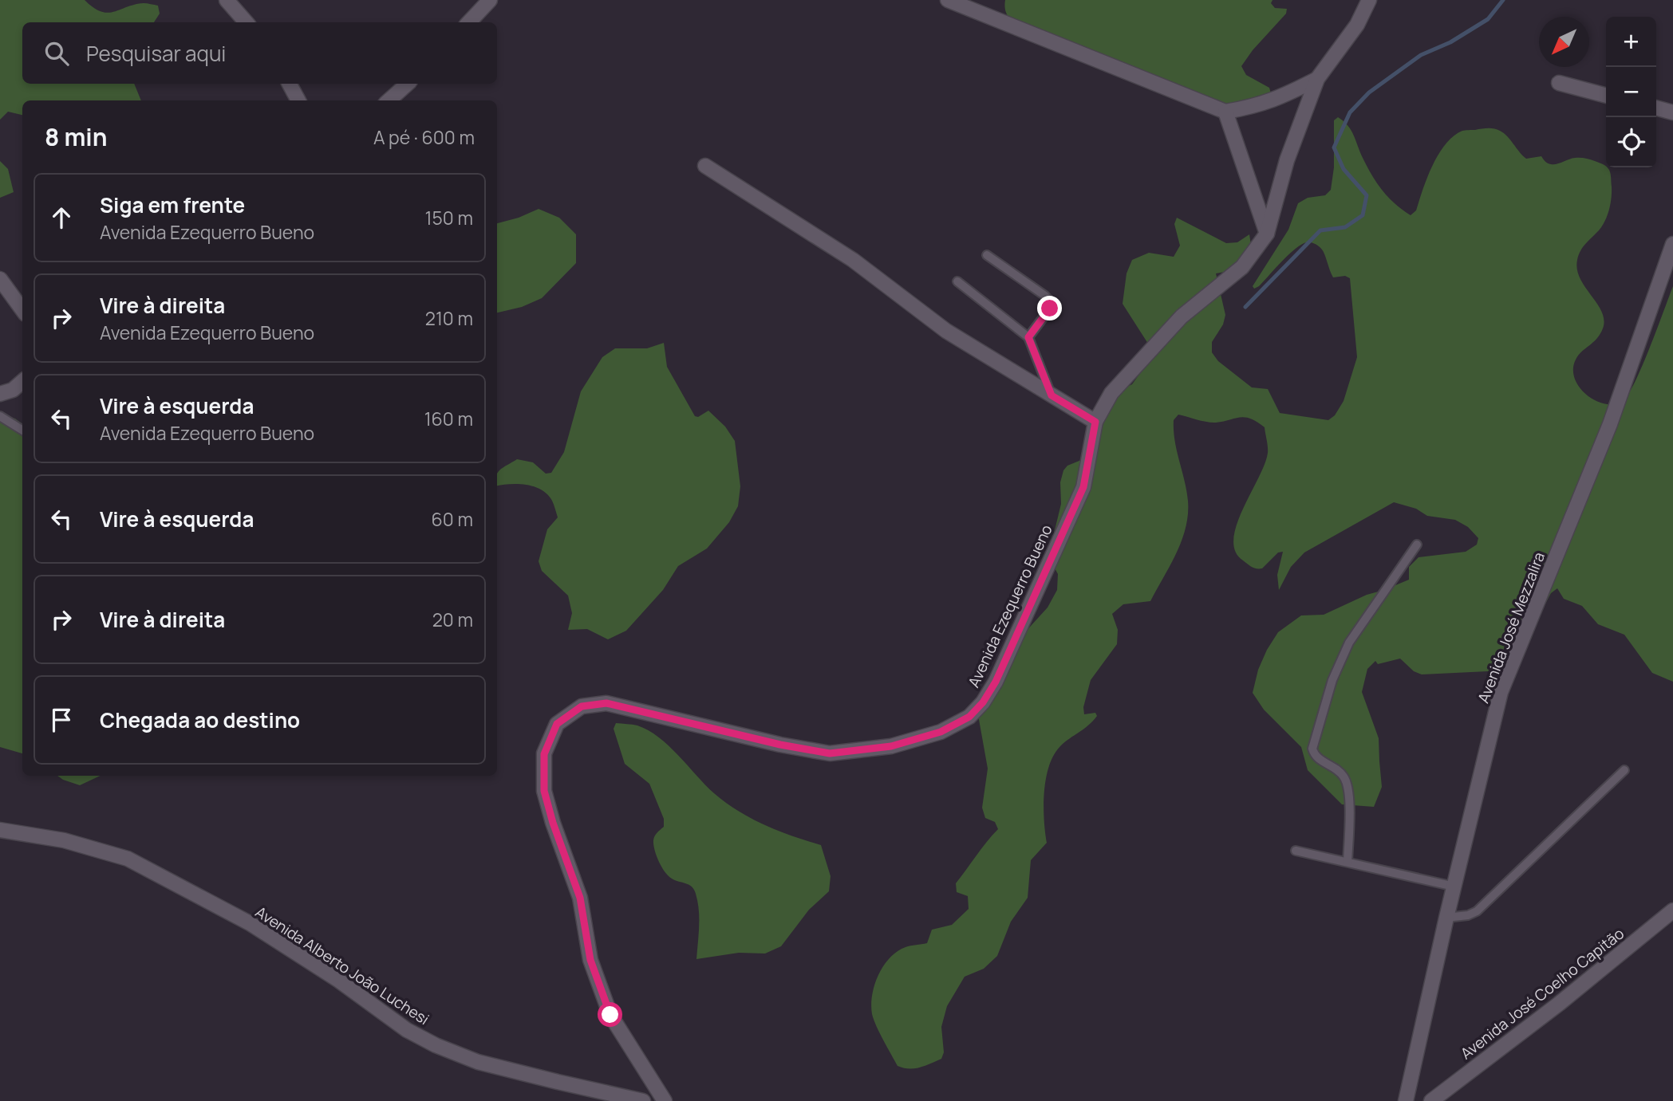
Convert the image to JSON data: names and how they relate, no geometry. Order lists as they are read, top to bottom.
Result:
{
  "streets": {
    "street": [
      "Avenida Ezequerro Bueno",
      "Avenida José Mezzalira",
      "Avenida Alberto João Luchesi",
      "Avenida José Coelho Capitão"
    ]
  },
  "north": "bottom left",
  "page": {
    "map_buttons": ["+", "−"],
    "search": "Pesquisar aqui",
    "heading": ["8 min", "A pé · 600 m"],
    "list": [
      ["Siga em frente", "Avenida Ezequerro Bueno", "150 m"],
      ["Vire à direita", "Avenida Ezequerro Bueno", "210 m"],
      ["Vire à esquerda", "Avenida Ezequerro Bueno", "160 m"],
      ["Vire à esquerda", "60 m"],
      ["Vire à direita", "20 m"],
      "Chegada ao destino"
    ]
  }
}
